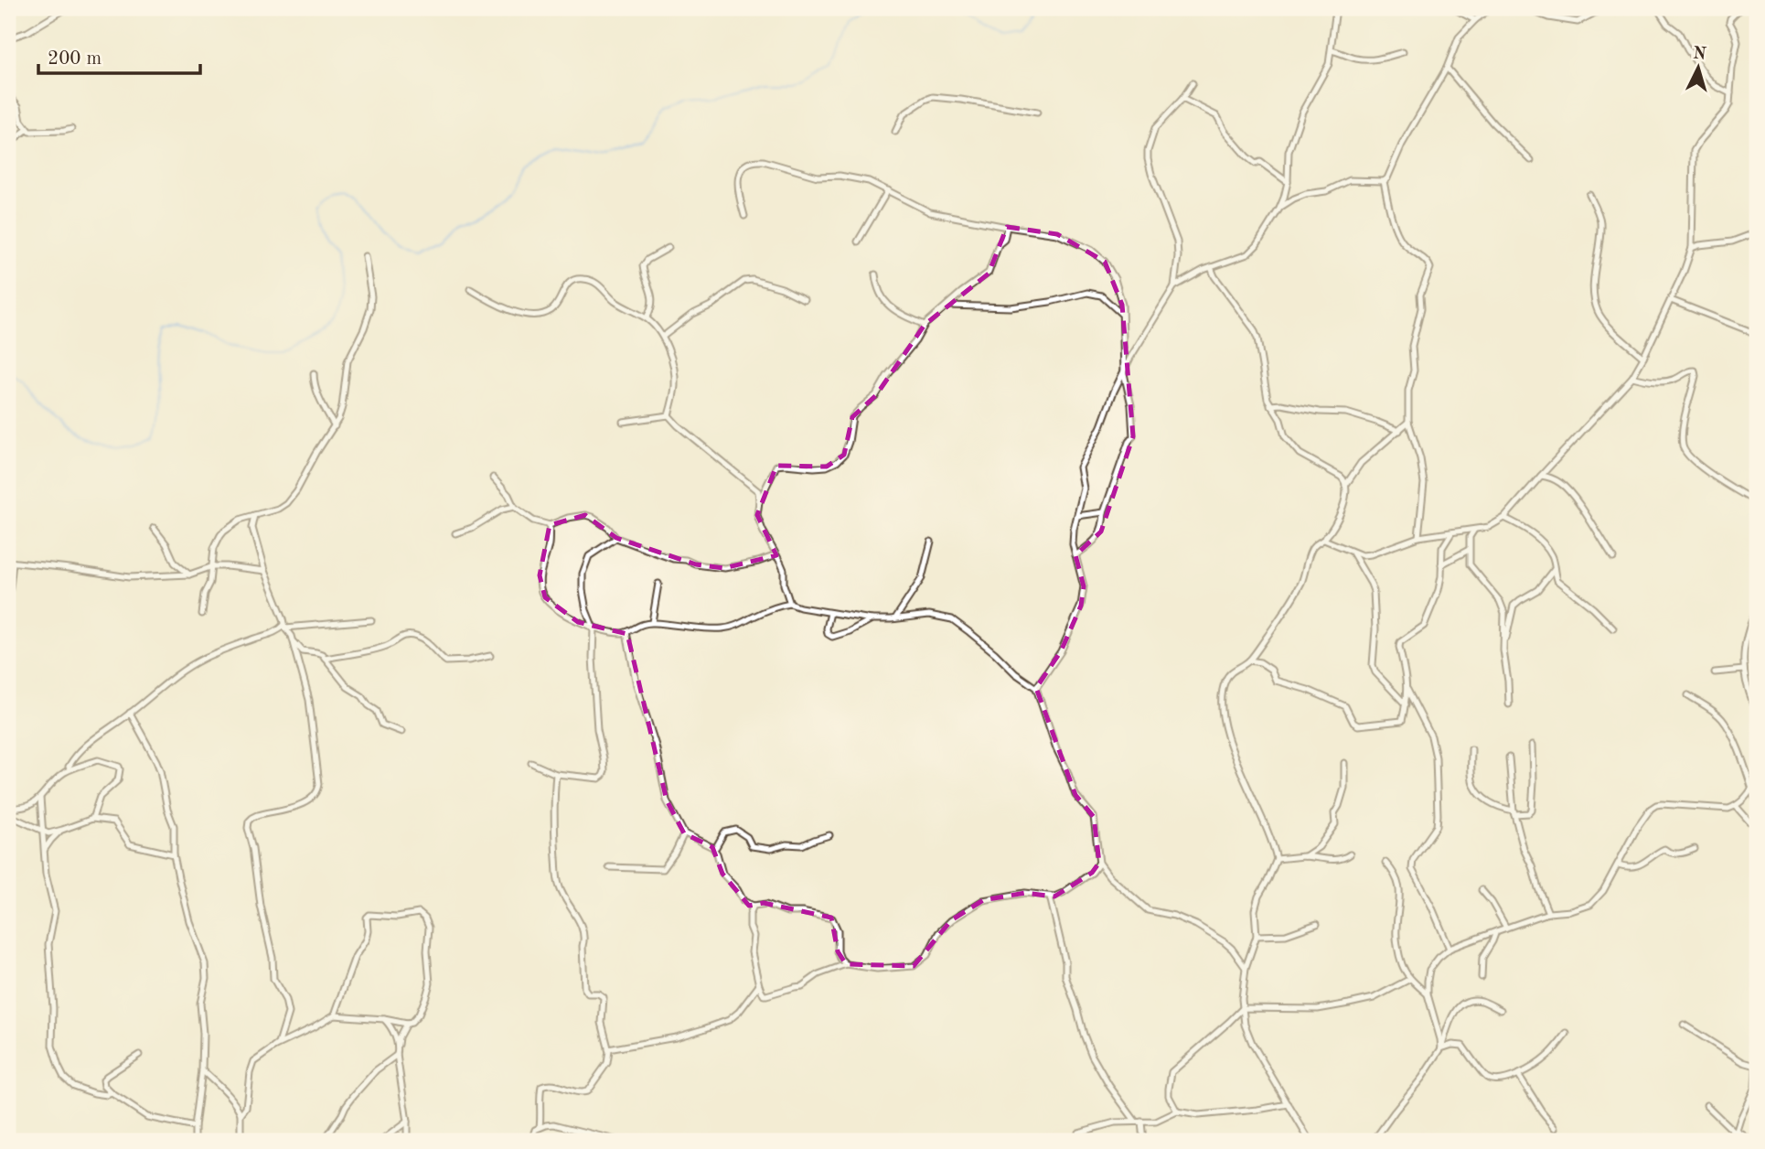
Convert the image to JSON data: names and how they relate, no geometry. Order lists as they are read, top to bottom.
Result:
{
  "scale_bar": "200 m",
  "north": "top"
}
